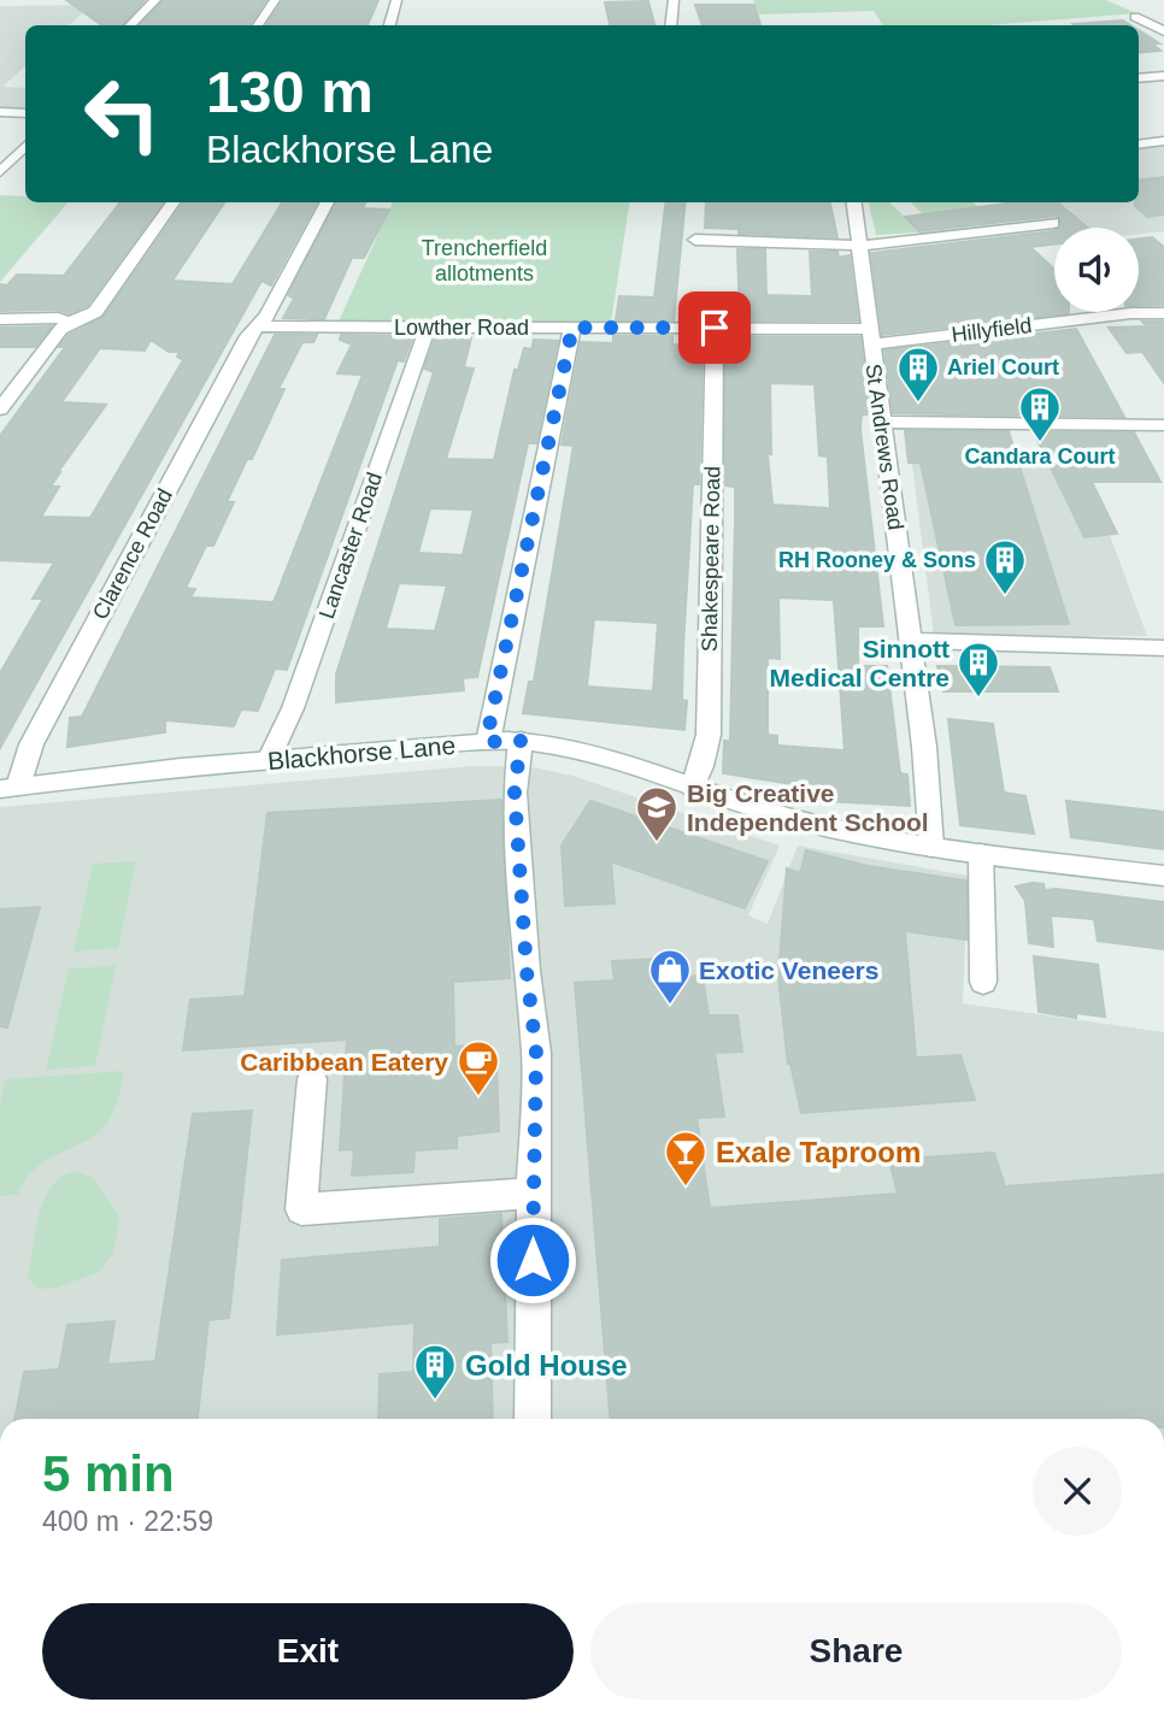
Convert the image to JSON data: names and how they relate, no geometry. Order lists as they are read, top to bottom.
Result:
{
  "streets": {
    "street": [
      "Lowther Road",
      "Hillyfield",
      "St Andrews Road",
      "Lancaster Road",
      "Clarence Road",
      "Shakespeare Road",
      "Blackhorse Lane"
    ]
  },
  "crossings": [
    ["Lowther Road", "Hillyfield"],
    ["Lowther Road", "St Andrews Road"],
    ["Lowther Road", "Lancaster Road"],
    ["Lowther Road", "Clarence Road"],
    ["Lowther Road", "Shakespeare Road"],
    ["Hillyfield", "St Andrews Road"],
    ["St Andrews Road", "Blackhorse Lane"],
    ["Lancaster Road", "Blackhorse Lane"],
    ["Clarence Road", "Blackhorse Lane"],
    ["Shakespeare Road", "Blackhorse Lane"]
  ],
  "parks": ["Trencherfield allotments"],
  "places": {
    "building": [
      "Ariel Court",
      "Candara Court",
      "RH Rooney & Sons",
      "Sinnott Medical Centre",
      "Gold House"
    ],
    "school or university": ["Big Creative Independent School"],
    "shop": ["Exotic Veneers"],
    "cafe": ["Caribbean Eatery"],
    "bar": ["Exale Taproom"]
  },
  "page": {
    "turn": ["130 m", "Blackhorse Lane"],
    "heading": ["5 min", "400 m · 22:59"],
    "buttons": ["Exit", "Share"]
  }
}
